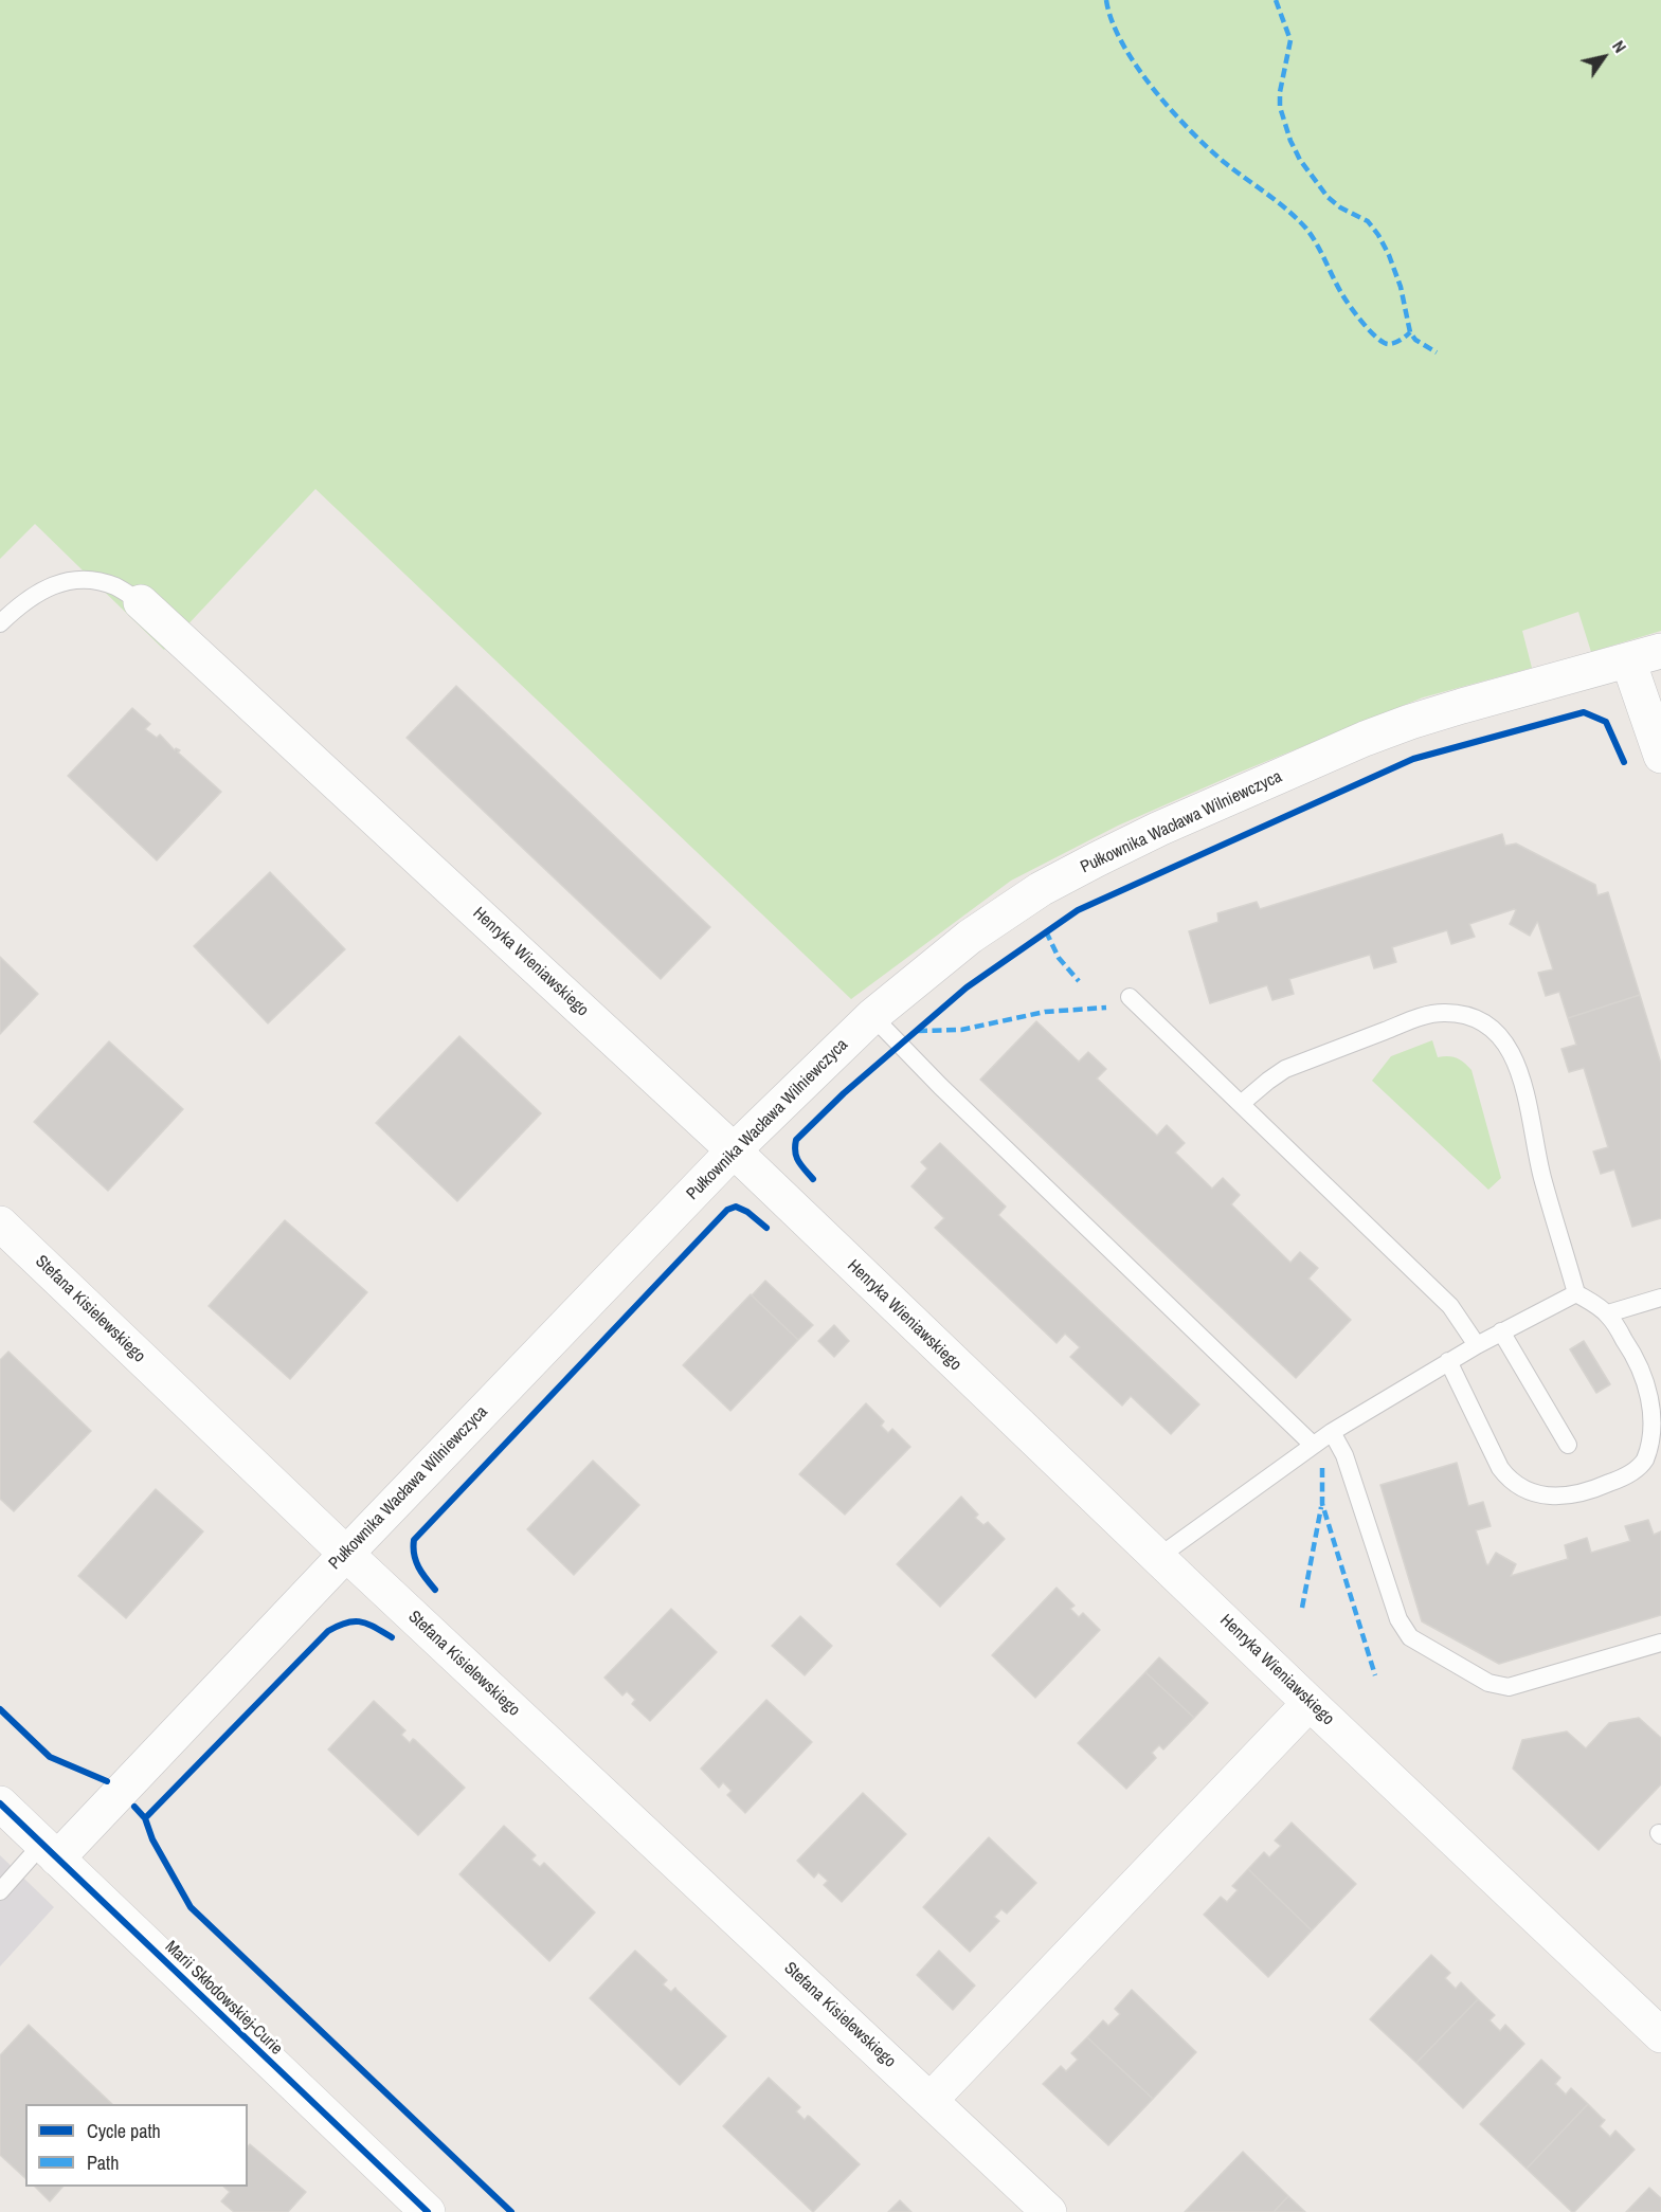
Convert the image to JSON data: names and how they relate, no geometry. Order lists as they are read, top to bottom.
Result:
{
  "streets": {
    "street": [
      "Pułkownika Wacława Wilniewczyca",
      "Henryka Wieniawskiego",
      "Stefana Kisielewskiego",
      "Marii Skłodowskiej-Curie"
    ]
  },
  "crossings": [
    ["Pułkownika Wacława Wilniewczyca", "Henryka Wieniawskiego"],
    ["Pułkownika Wacława Wilniewczyca", "Stefana Kisielewskiego"],
    ["Pułkownika Wacława Wilniewczyca", "Marii Skłodowskiej-Curie"]
  ],
  "legend": ["Cycle path", "Path"],
  "north": "top right"
}
